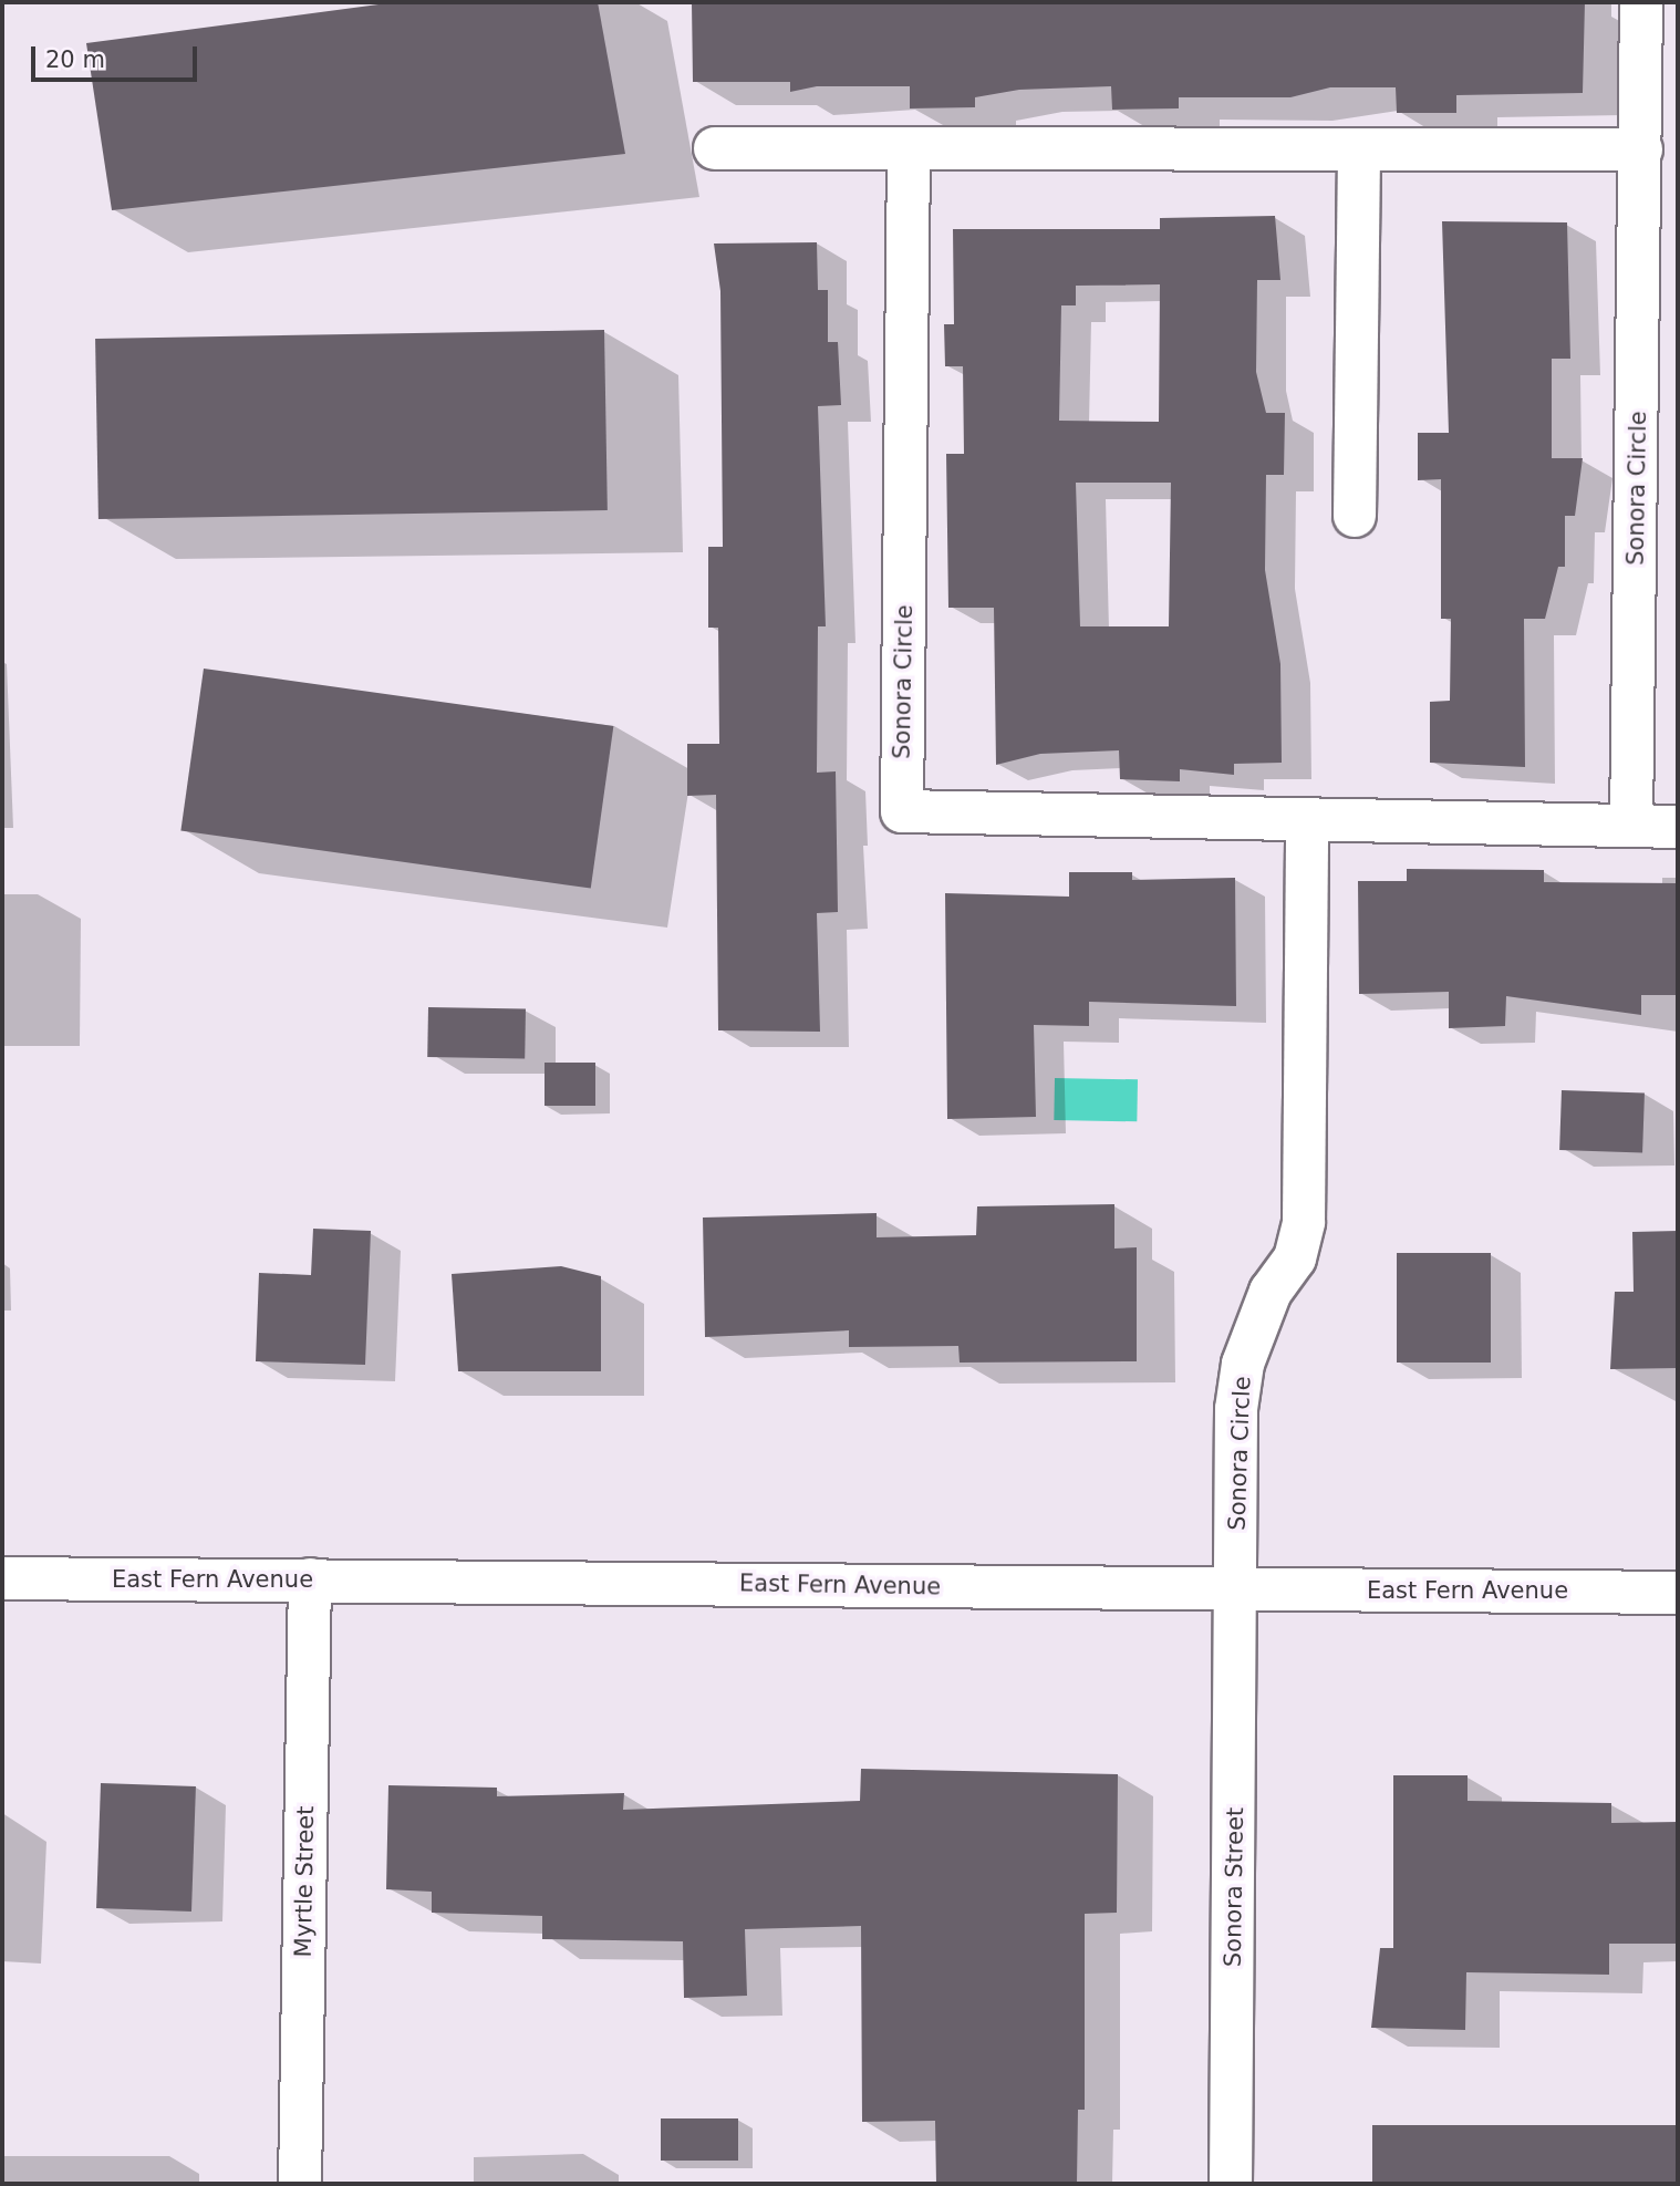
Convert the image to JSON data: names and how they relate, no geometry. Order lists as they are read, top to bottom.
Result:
{
  "streets": {
    "street": [
      "Sonora Circle",
      "East Fern Avenue",
      "Myrtle Street",
      "Sonora Street"
    ]
  },
  "crossings": [
    ["Sonora Circle", "East Fern Avenue"],
    ["Sonora Circle", "Sonora Street"],
    ["East Fern Avenue", "Myrtle Street"],
    ["East Fern Avenue", "Sonora Street"]
  ],
  "scale_bar": "20 m"
}
